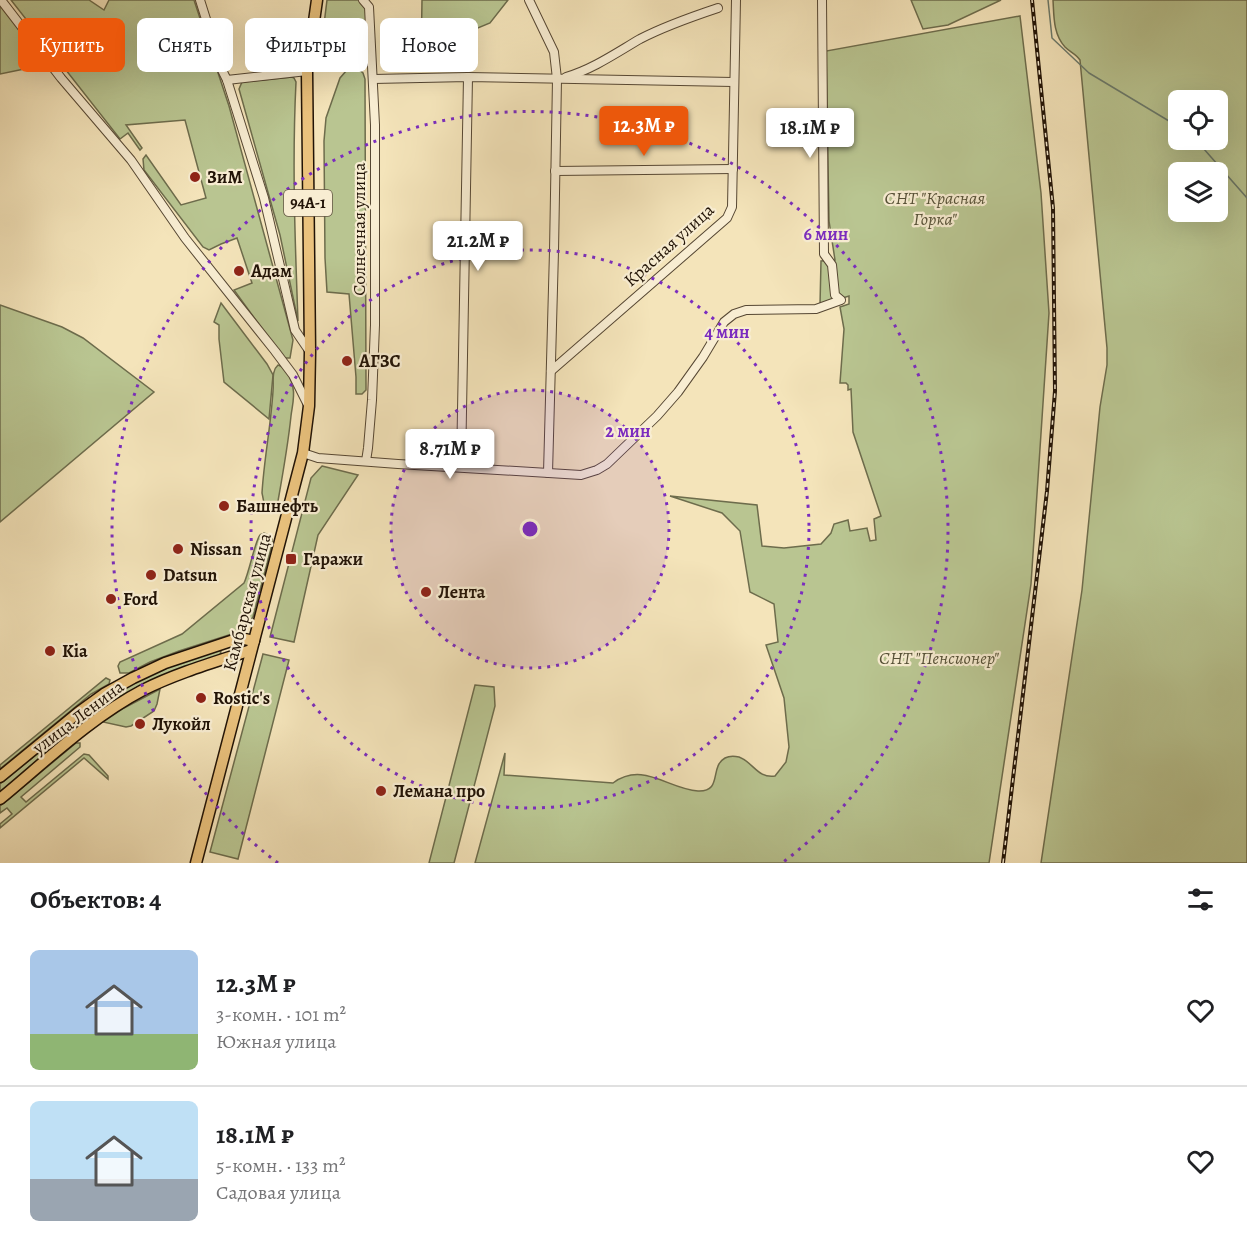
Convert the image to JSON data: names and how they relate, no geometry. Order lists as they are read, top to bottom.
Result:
{
  "streets": {
    "main road": ["94А-1", "Камбарская улица", "улица Ленина"],
    "street": ["Солнечная улица", "Красная улица"]
  },
  "crossings": [
    ["94А-1", "Камбарская улица"],
    ["Камбарская улица", "улица Ленина"]
  ],
  "parks": ["СНТ \"Красная Горка\"", "СНТ \"Пенсионер\""],
  "places": {
    "other": [
      "ЗиМ",
      "Адам",
      "АГЗС",
      "Башнефть",
      "Nissan",
      "Datsun",
      "Лента",
      "Ford",
      "Kia",
      "Rostic's",
      "Лукойл",
      "Лемана про"
    ],
    "transit": ["Гаражи"]
  },
  "page": {
    "chip": [
      "Купить",
      "Снять",
      "Фильтры",
      "Новое"
    ],
    "price": [
      "12.3M ₽",
      "18.1M ₽",
      "21.2M ₽",
      "8.71M ₽"
    ],
    "heading": "Объектов: 4",
    "list": [
      {
        "name": "12.3M ₽",
        "note": "3-комн. · 101 m² · Южная улица"
      },
      {
        "name": "18.1M ₽",
        "note": "5-комн. · 133 m² · Садовая улица"
      }
    ]
  },
  "rings": ["6 мин", "4 мин", "2 мин"]
}
